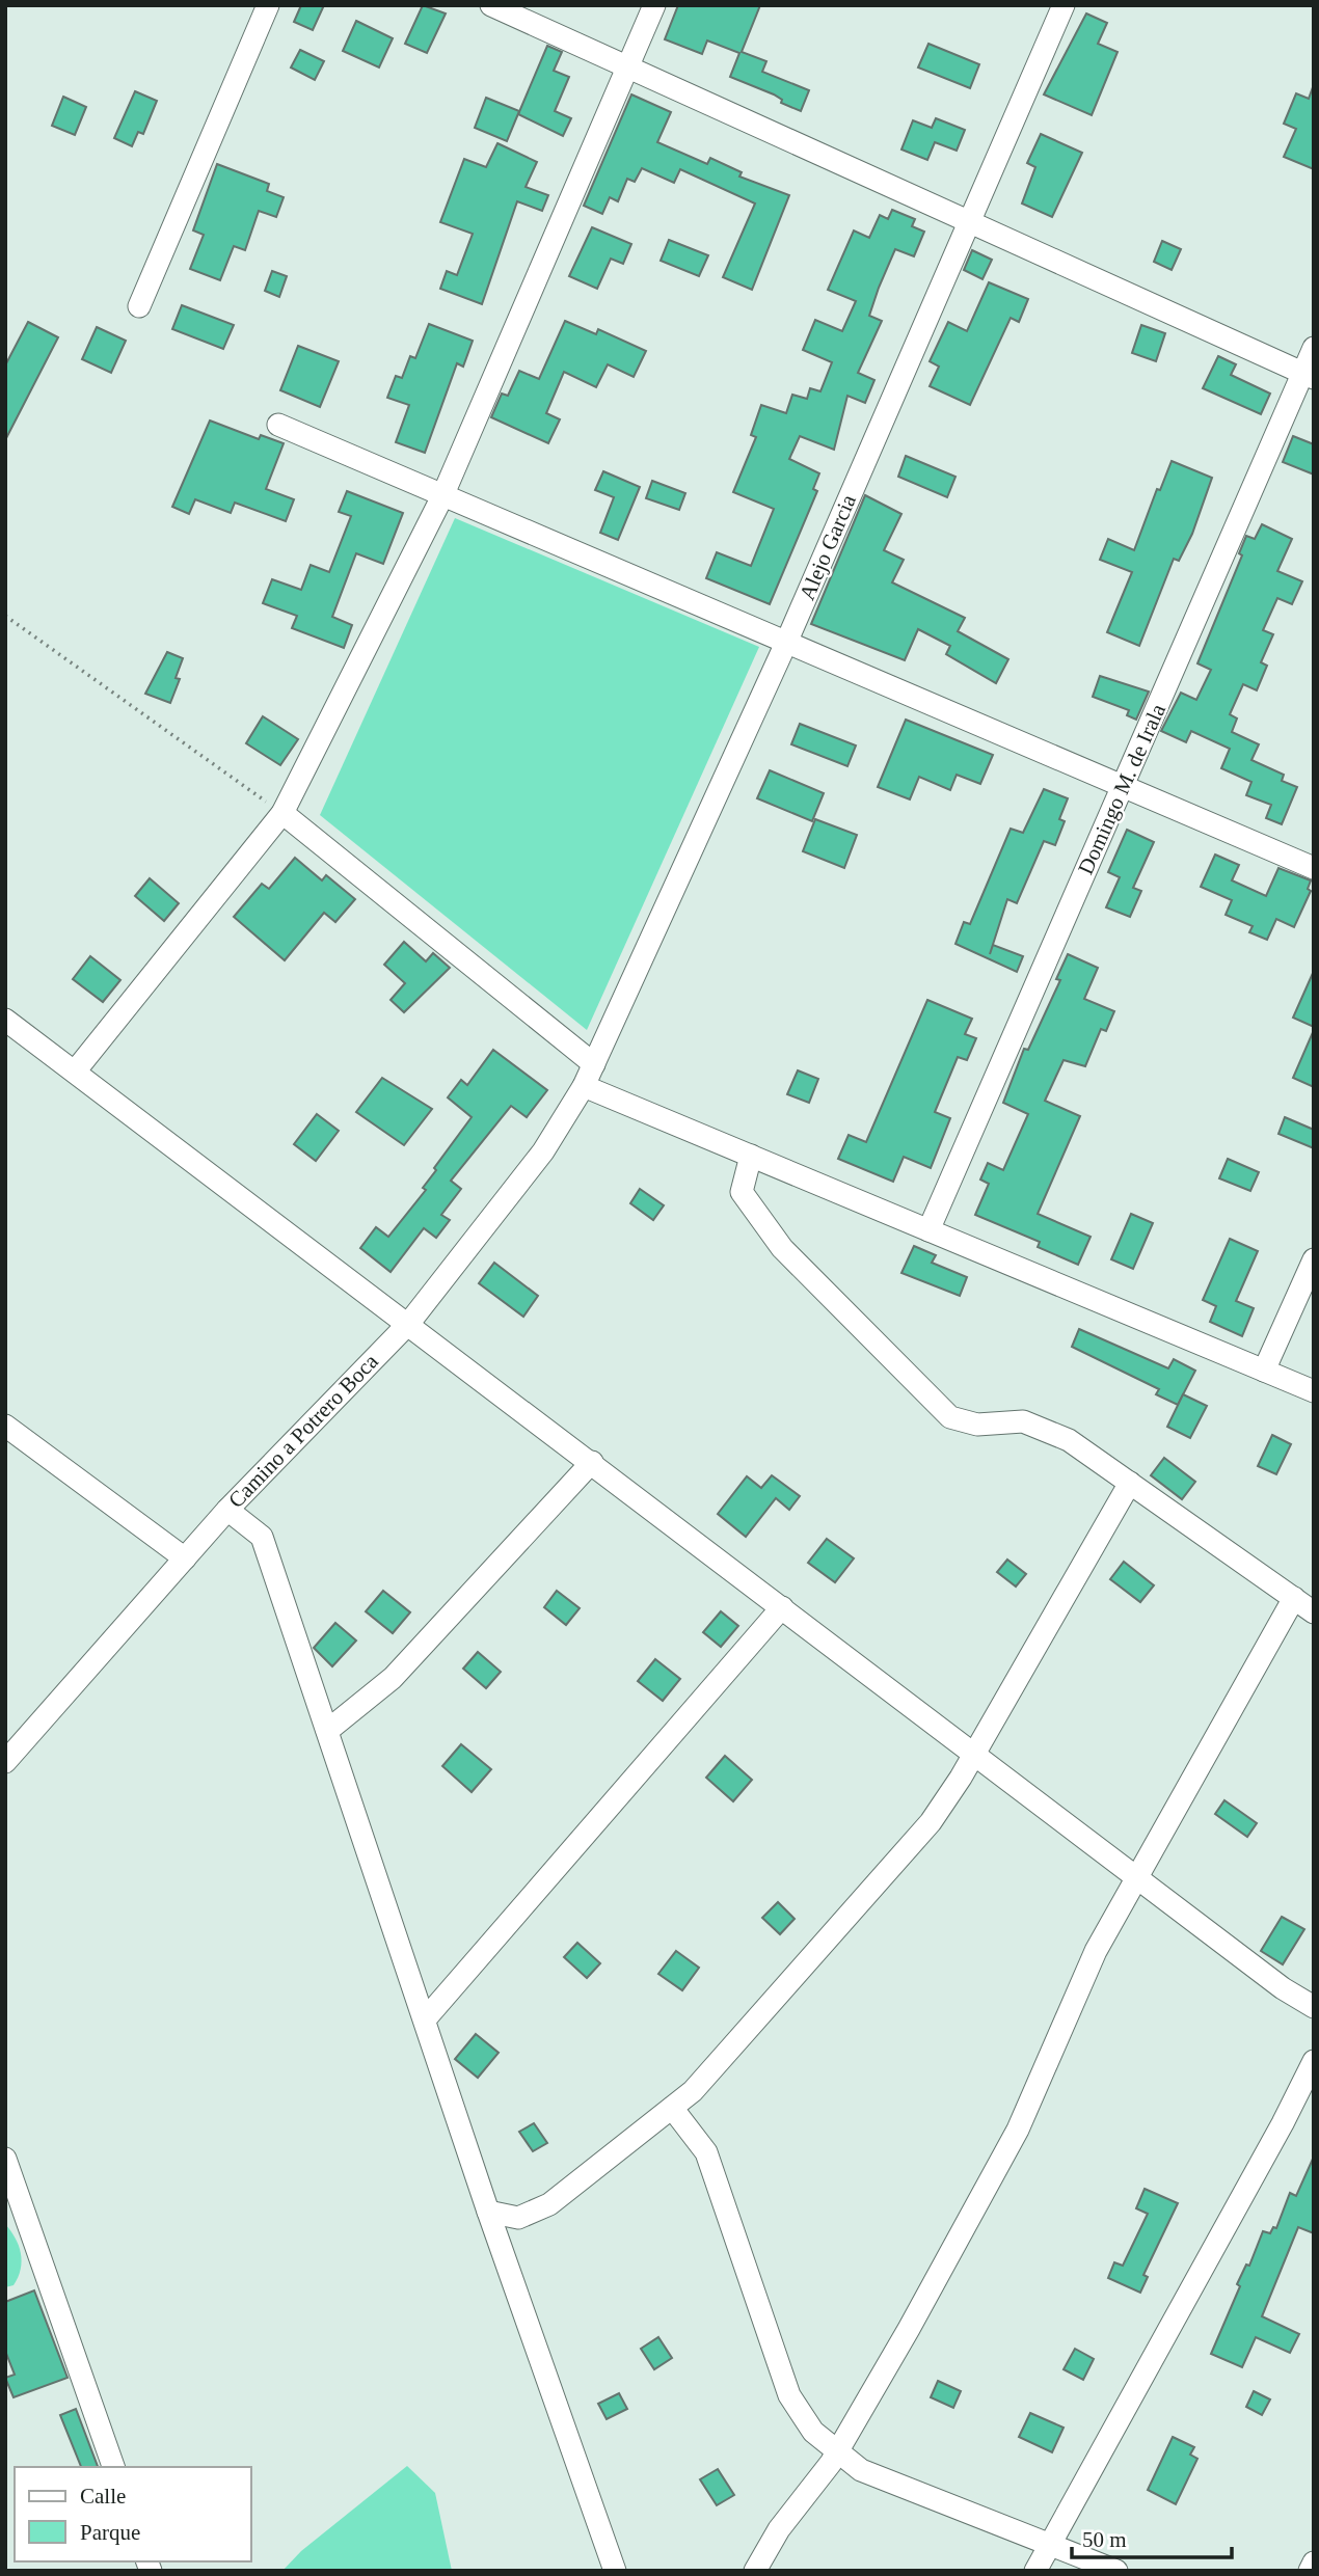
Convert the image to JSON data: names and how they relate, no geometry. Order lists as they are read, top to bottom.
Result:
{
  "streets": {
    "street": ["Alejo Garcia", "Domingo M. de Irala", "Camino a Potrero Boca"]
  },
  "crossings": [
    ["Alejo Garcia", "Camino a Potrero Boca"]
  ],
  "legend": ["Calle", "Parque"],
  "scale_bar": "50 m"
}
